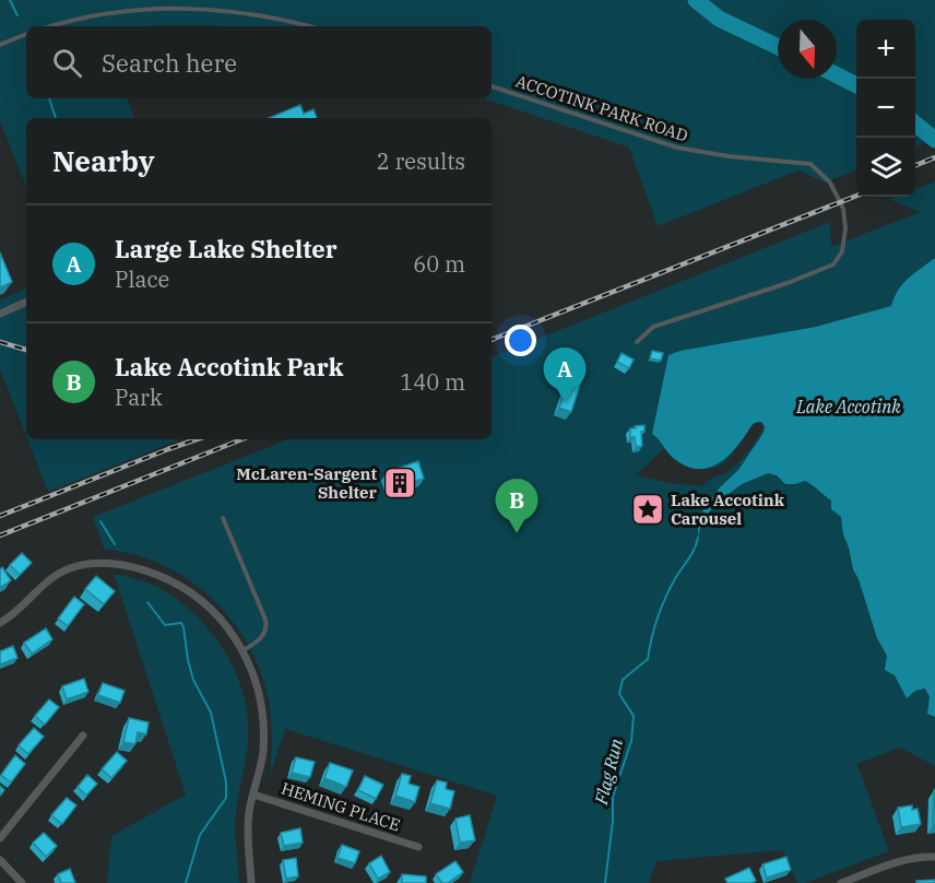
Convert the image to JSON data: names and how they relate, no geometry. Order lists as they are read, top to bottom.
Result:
{
  "streets": {
    "street": ["HEMING PLACE"],
    "lane": ["ACCOTINK PARK ROAD"]
  },
  "water": ["Lake Accotink", "Flag Run"],
  "places": {
    "building": ["McLaren-Sargent Shelter"],
    "place": ["Lake Accotink Carousel"]
  },
  "north": "bottom",
  "page": {
    "map_buttons": ["+", "−"],
    "search": "Search here",
    "heading": ["Nearby", "2 results"],
    "list": [
      {
        "mark": "A",
        "name": "Large Lake Shelter",
        "note": "Place",
        "value": "60 m"
      },
      {
        "mark": "B",
        "name": "Lake Accotink Park",
        "note": "Park",
        "value": "140 m"
      }
    ],
    "pins": ["A", "B"]
  }
}
